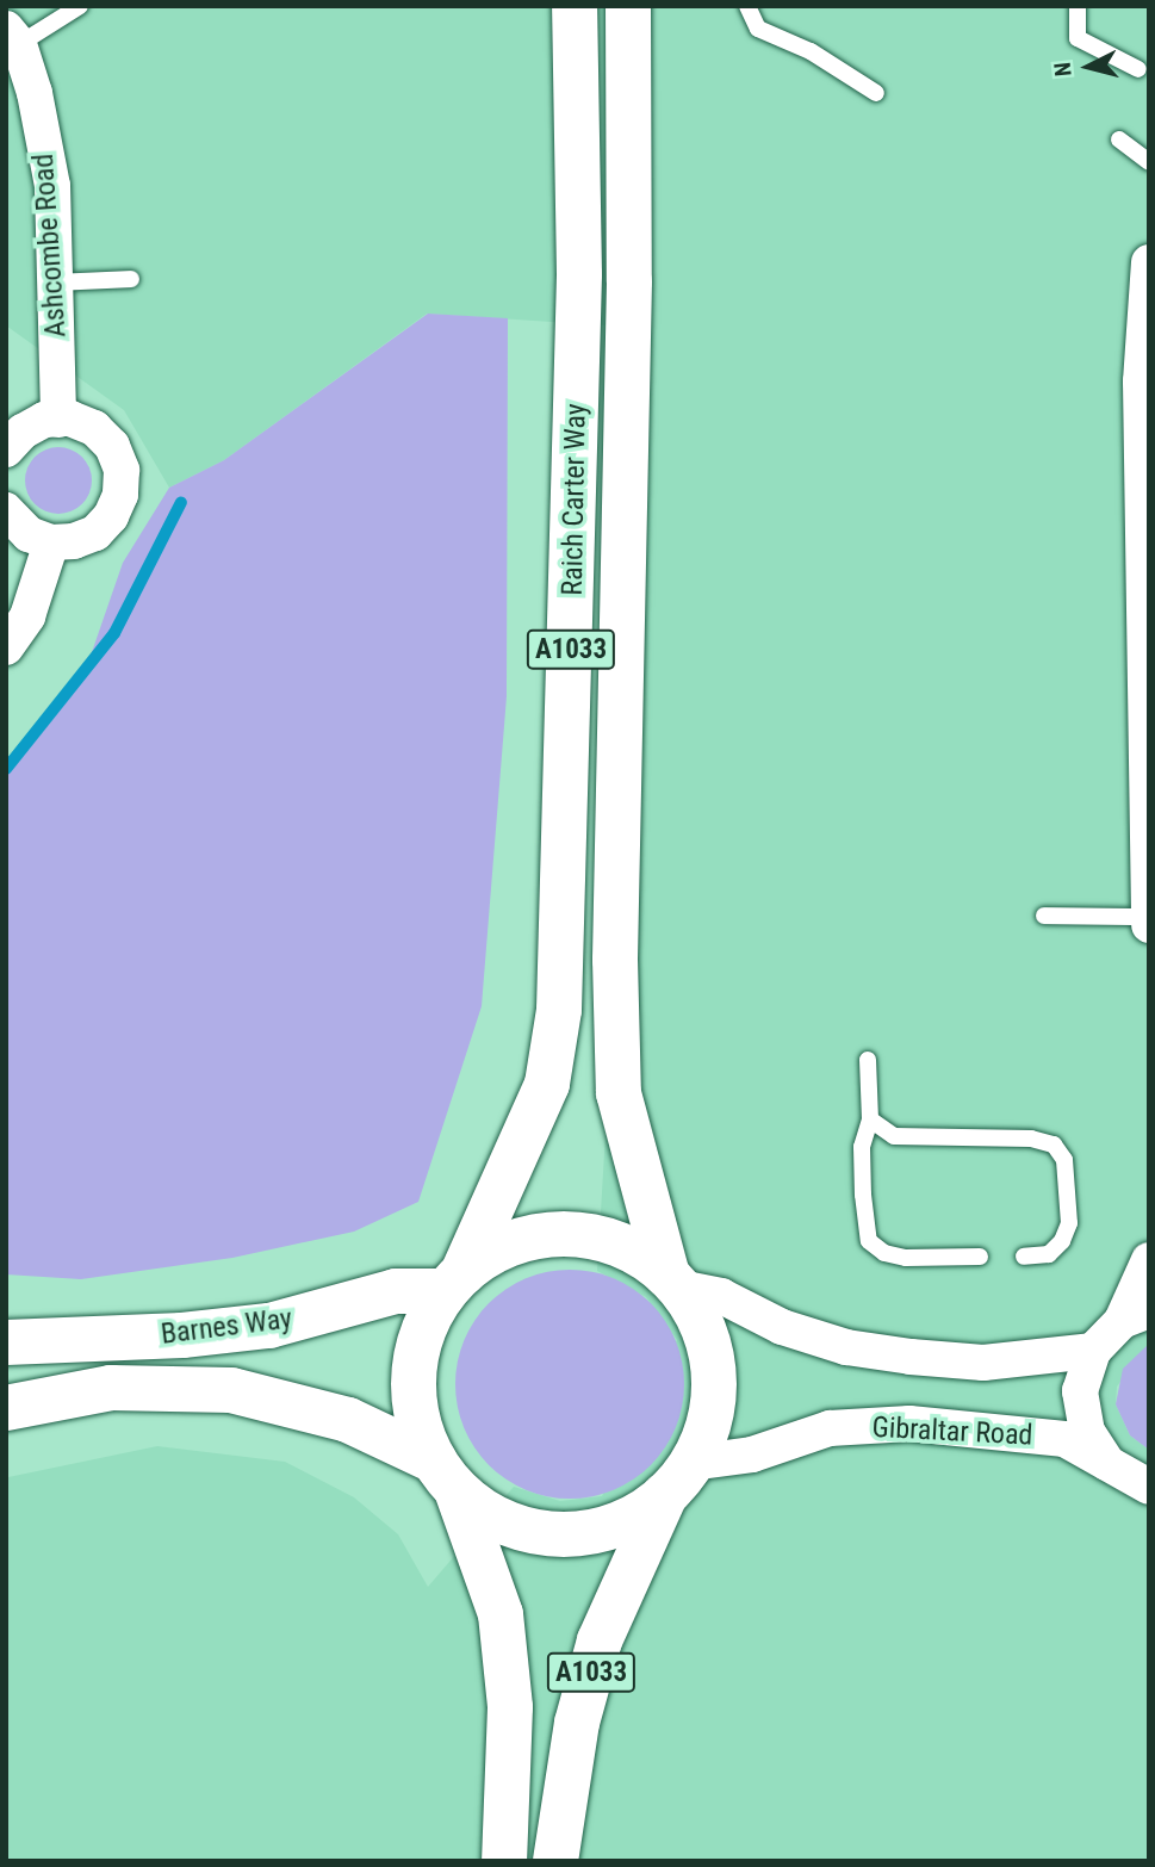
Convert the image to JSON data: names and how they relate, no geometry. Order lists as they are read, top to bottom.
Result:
{
  "streets": {
    "main road": ["Raich Carter Way", "A1033", "Barnes Way"],
    "street": ["Ashcombe Road", "Gibraltar Road"]
  },
  "crossings": [
    ["Raich Carter Way", "A1033"],
    ["Raich Carter Way", "Barnes Way"],
    ["A1033", "Barnes Way"],
    ["A1033", "Gibraltar Road"],
    ["Barnes Way", "Gibraltar Road"]
  ],
  "north": "left"
}
